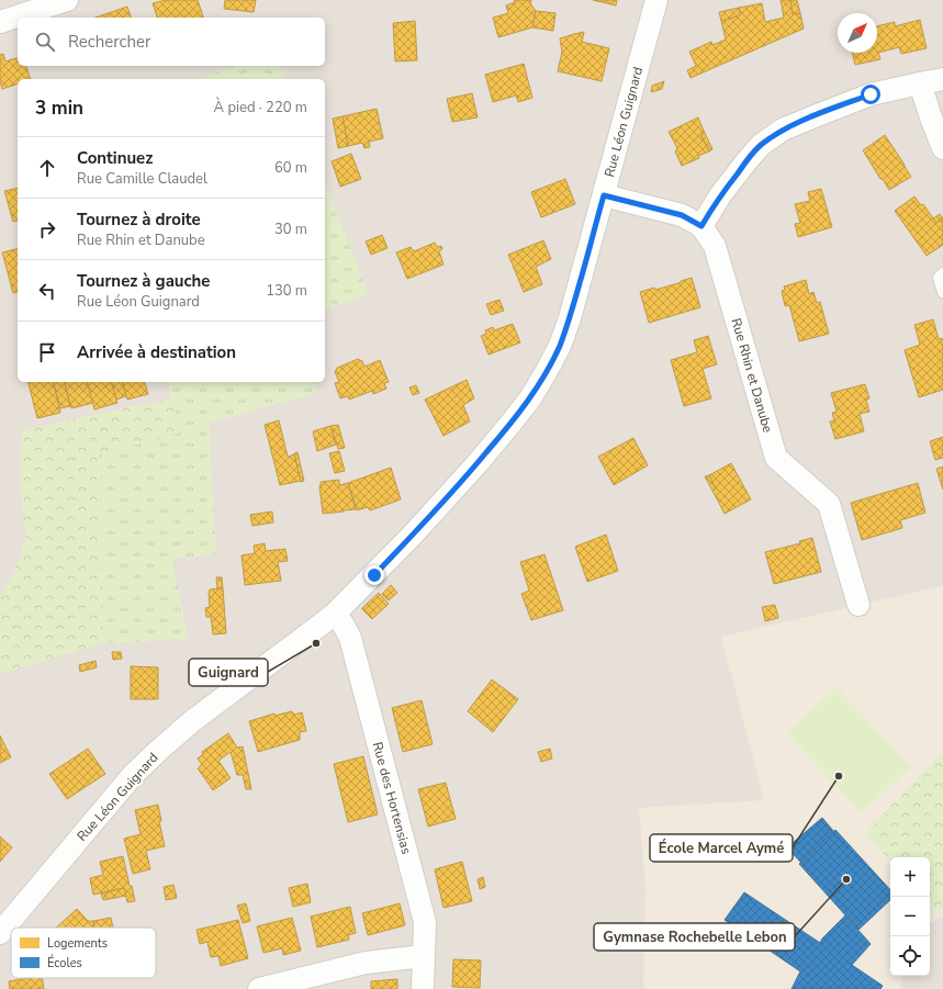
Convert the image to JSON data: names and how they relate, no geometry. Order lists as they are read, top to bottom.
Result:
{
  "streets": {
    "street": ["Rue Léon Guignard", "Rue Rhin et Danube", "Rue des Hortensias"]
  },
  "crossings": [
    ["Rue Léon Guignard", "Rue Rhin et Danube"],
    ["Rue Léon Guignard", "Rue des Hortensias"]
  ],
  "places": ["Guignard", "École Marcel Aymé", "Gymnase Rochebelle Lebon"],
  "legend": ["Logements", "Écoles"],
  "north": "top right",
  "page": {
    "search": "Rechercher",
    "heading": ["3 min", "À pied · 220 m"],
    "list": [
      ["Continuez", "Rue Camille Claudel", "60 m"],
      ["Tournez à droite", "Rue Rhin et Danube", "30 m"],
      ["Tournez à gauche", "Rue Léon Guignard", "130 m"],
      "Arrivée à destination"
    ],
    "map_buttons": ["+", "−"]
  }
}
